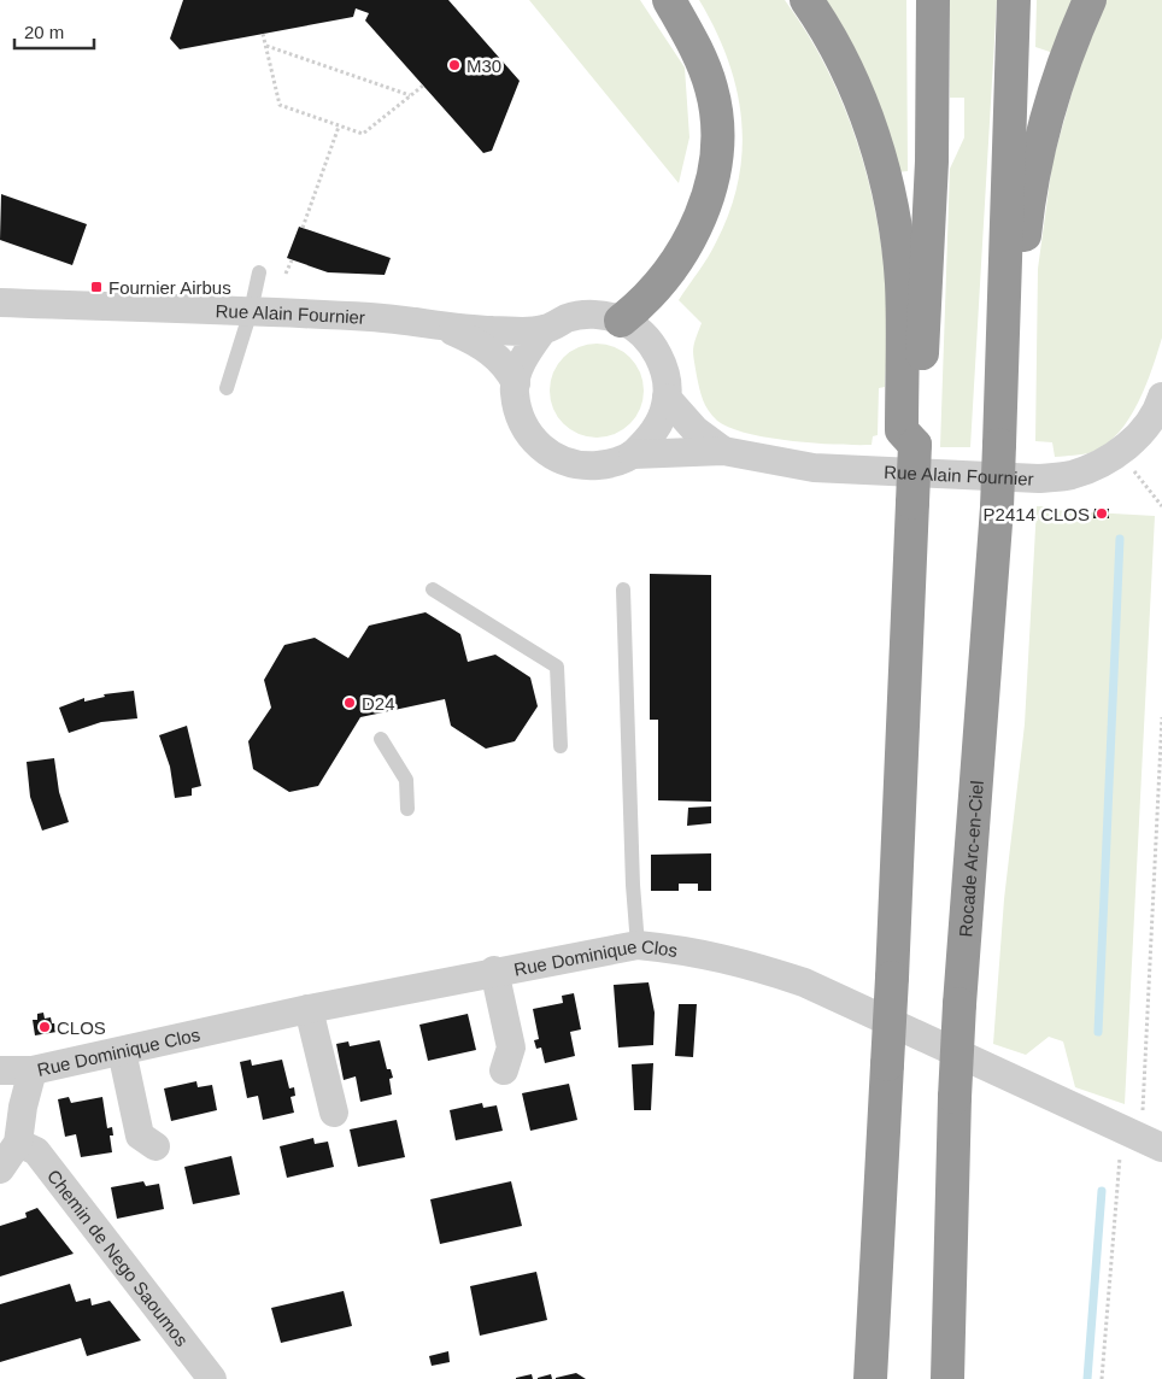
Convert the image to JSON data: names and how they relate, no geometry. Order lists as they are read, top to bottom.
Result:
{
  "streets": {
    "highway": ["Rocade Arc-en-Ciel"],
    "street": ["Rue Alain Fournier", "Rue Dominique Clos", "Chemin de Nego Saoumos"]
  },
  "places": {
    "other": [
      "M30",
      "P2414 CLOS",
      "D24",
      "CLOS"
    ],
    "transit": ["Fournier Airbus"]
  },
  "scale_bar": "20 m"
}
